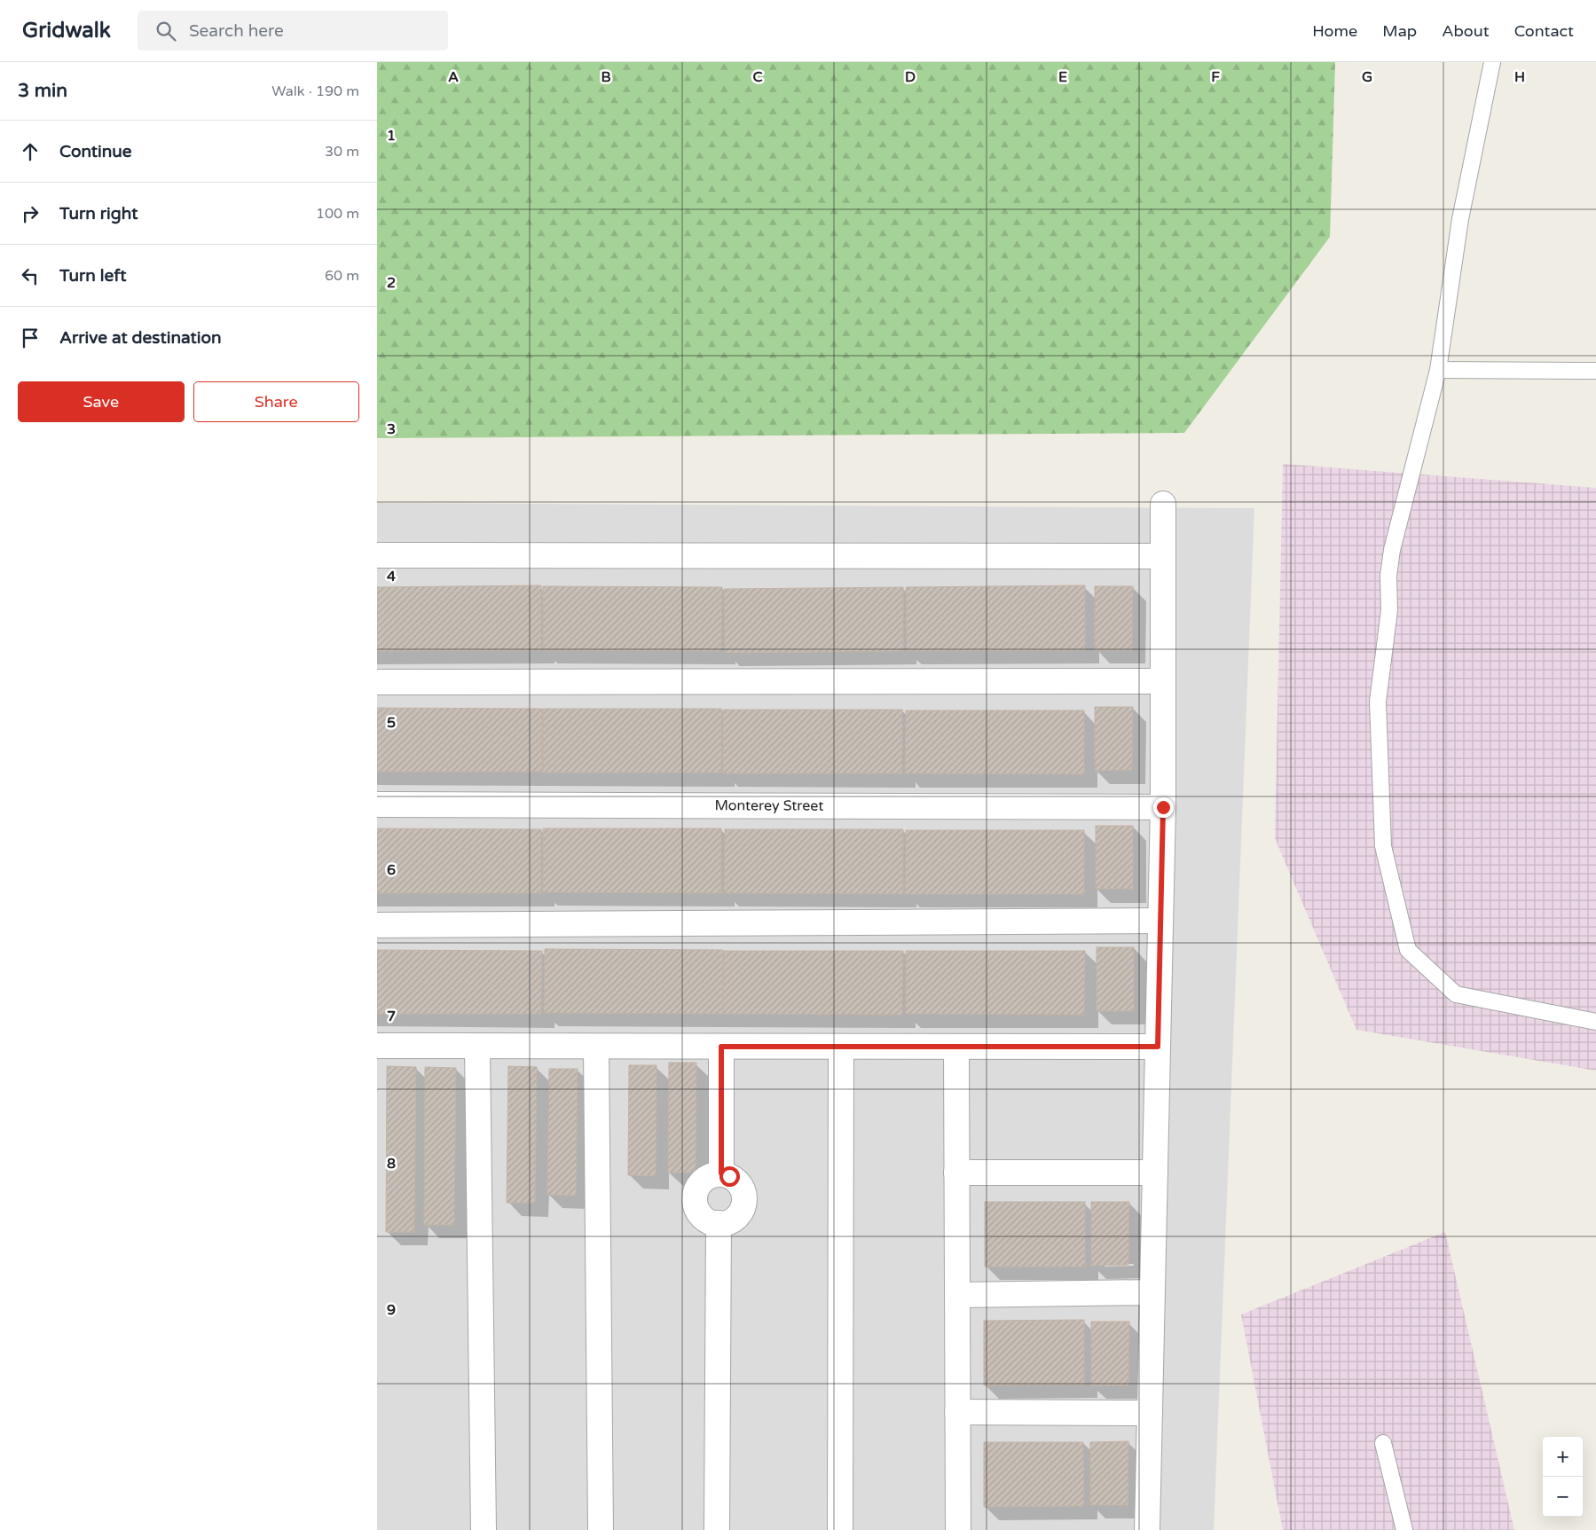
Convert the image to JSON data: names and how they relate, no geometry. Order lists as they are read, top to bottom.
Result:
{
  "streets": {
    "street": ["Monterey Street"]
  },
  "page": {
    "header": "Gridwalk",
    "search": "Search here",
    "nav": [
      "Home",
      "Map",
      "About",
      "Contact"
    ],
    "heading": ["3 min", "Walk · 190 m"],
    "list": [
      ["Continue", "30 m"],
      ["Turn right", "100 m"],
      ["Turn left", "60 m"],
      "Arrive at destination"
    ],
    "buttons": ["Save", "Share"],
    "map_buttons": ["+", "−"]
  },
  "grid": {
    "columns": [
      "A",
      "B",
      "C",
      "D",
      "E",
      "F",
      "G",
      "H"
    ],
    "rows": [
      "1",
      "2",
      "3",
      "4",
      "5",
      "6",
      "7",
      "8",
      "9"
    ]
  }
}
